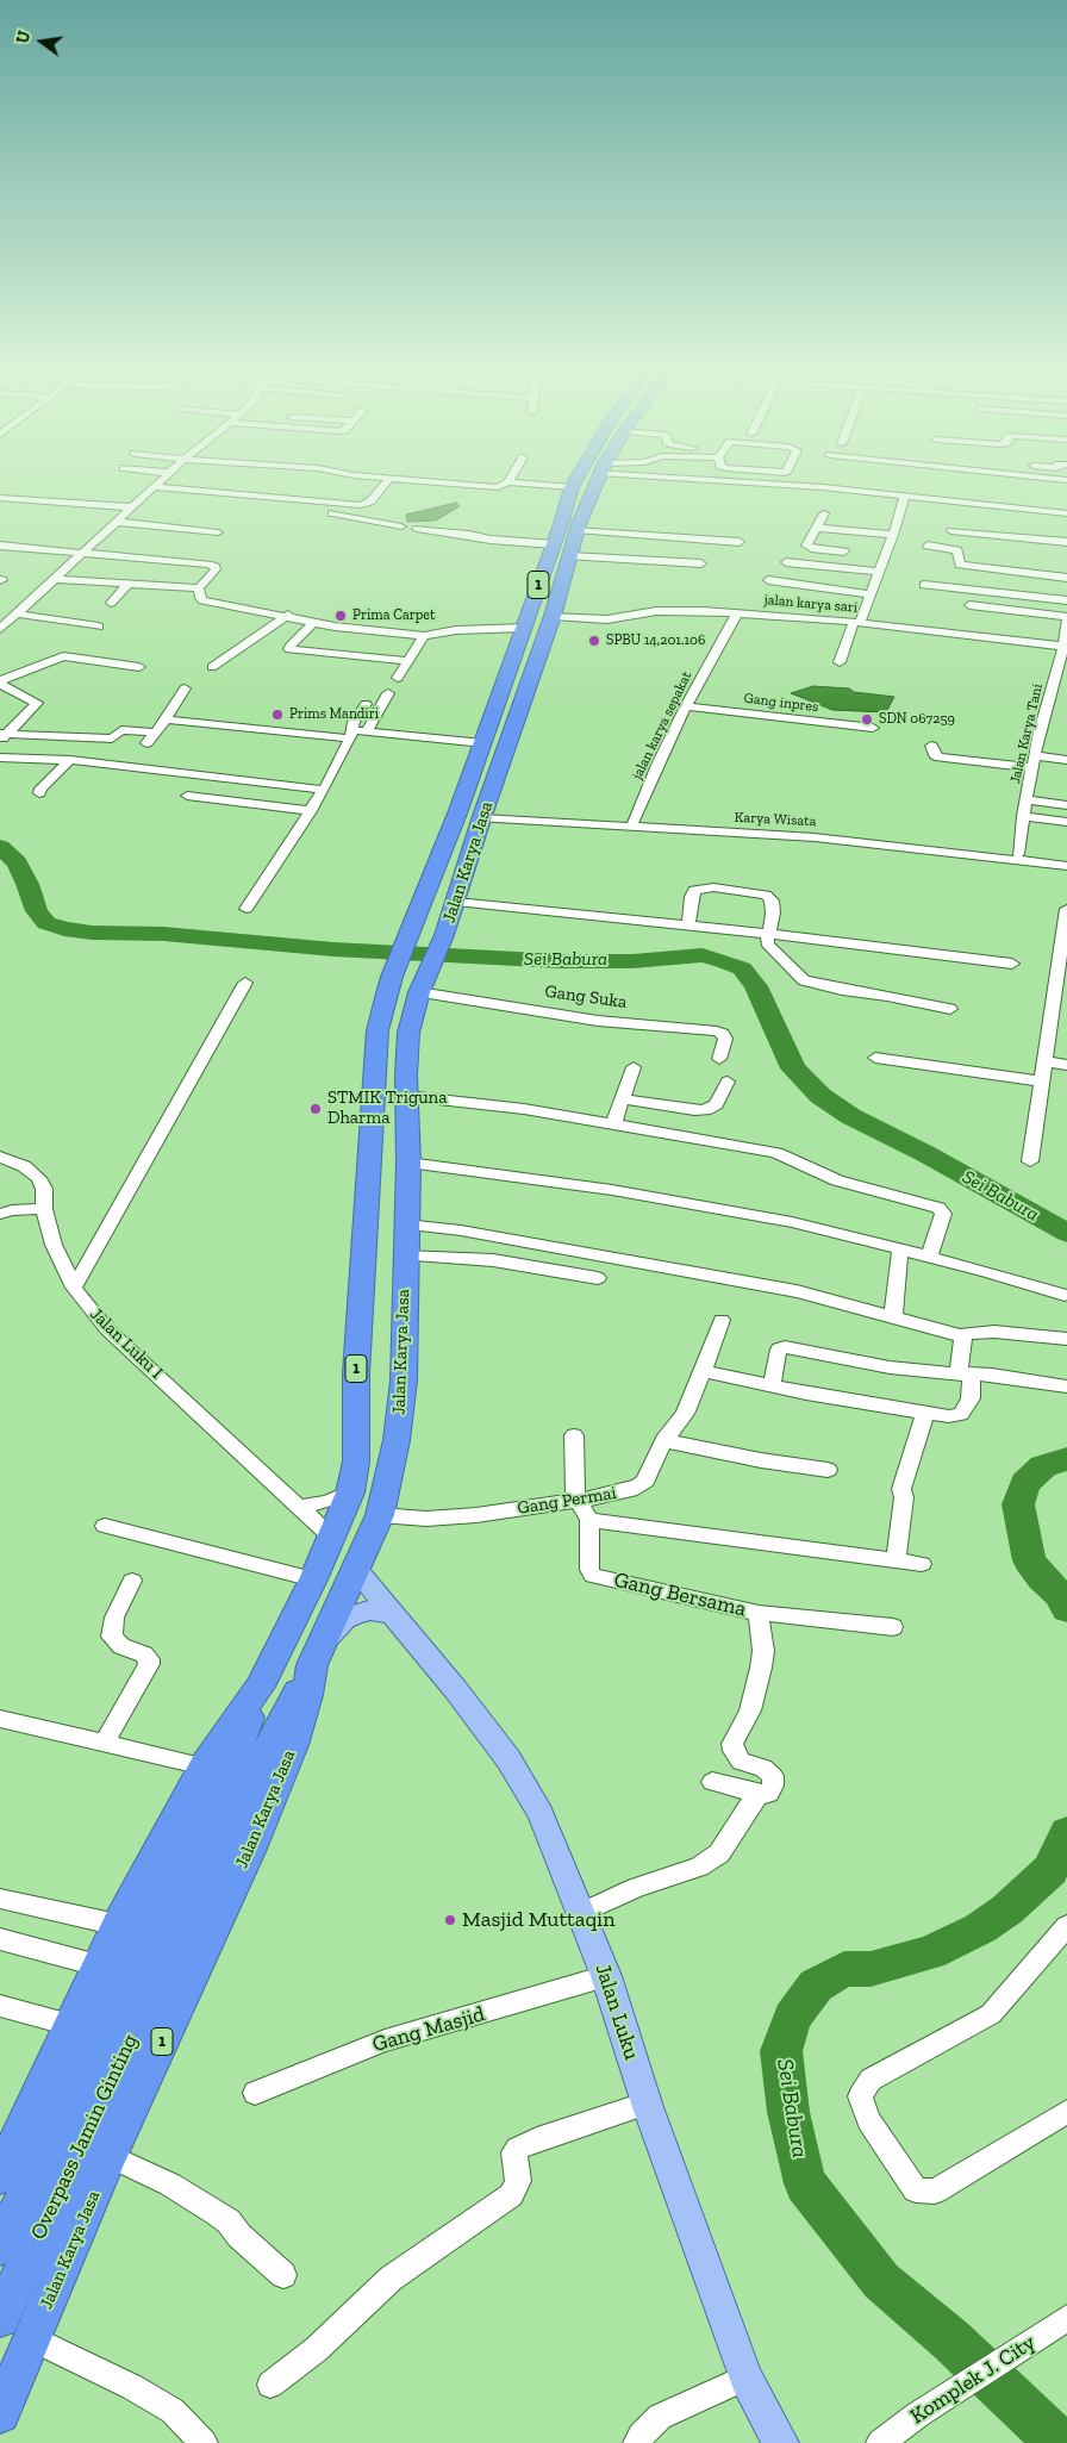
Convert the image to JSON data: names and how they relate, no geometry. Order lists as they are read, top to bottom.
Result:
{
  "streets": {
    "highway": ["1", "Jalan Karya Jasa", "Overpass Jamin Ginting"],
    "main road": ["Jalan Luku"],
    "street": [
      "jalan karya sari",
      "Gang inpres",
      "jalan karya sepakat",
      "Jalan Karya Tani",
      "Karya Wisata",
      "Gang Suka",
      "Jalan Luku I",
      "Gang Permai",
      "Gang Bersama",
      "Gang Masjid",
      "Komplek J. City"
    ]
  },
  "crossings": [
    ["jalan karya sari", "jalan karya sepakat"],
    ["jalan karya sari", "Jalan Karya Tani"],
    ["jalan karya sari", "Jalan Karya Jasa"],
    ["Gang inpres", "jalan karya sepakat"],
    ["jalan karya sepakat", "Karya Wisata"],
    ["Jalan Karya Tani", "Karya Wisata"],
    ["Karya Wisata", "Jalan Karya Jasa"],
    ["Jalan Karya Jasa", "Gang Suka"],
    ["Jalan Karya Jasa", "Jalan Luku I"],
    ["Jalan Karya Jasa", "Gang Permai"],
    ["Jalan Karya Jasa", "Jalan Luku"],
    ["Jalan Karya Jasa", "Overpass Jamin Ginting"],
    ["Gang Permai", "Gang Bersama"],
    ["Gang Bersama", "Jalan Luku"],
    ["Jalan Luku", "Gang Masjid"]
  ],
  "water": ["Sei Babura"],
  "places": [
    "Prima Carpet",
    "SPBU 14,201.106",
    "Prims Mandiri",
    "SDN 067259",
    "STMIK Triguna Dharma",
    "Masjid Muttaqin"
  ],
  "north": "left"
}
